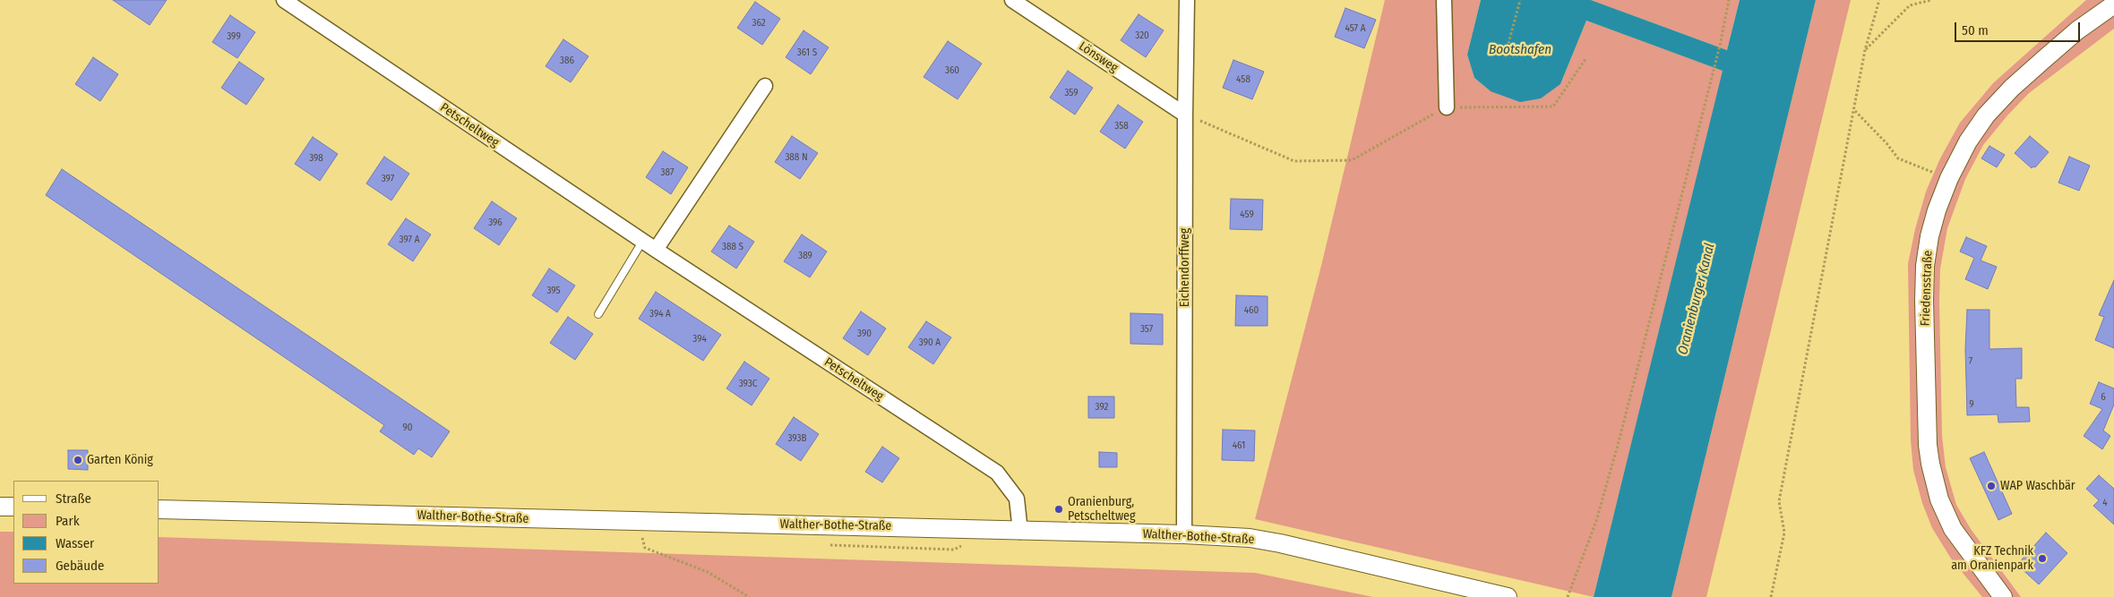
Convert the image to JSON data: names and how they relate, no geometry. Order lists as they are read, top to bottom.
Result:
{
  "streets": {
    "street": [
      "Lönsweg",
      "Petscheltweg",
      "Eichendorffweg",
      "Friedensstraße",
      "Walther-Bothe-Straße"
    ]
  },
  "crossings": [
    ["Lönsweg", "Eichendorffweg"],
    ["Petscheltweg", "Walther-Bothe-Straße"],
    ["Eichendorffweg", "Walther-Bothe-Straße"]
  ],
  "water": ["Bootshafen", "Oranienburger Kanal"],
  "places": [
    "Garten König",
    "WAP Waschbär",
    "Oranienburg, Petscheltweg",
    "KFZ Technik am Oranienpark"
  ],
  "house_numbers": [
    "362",
    "457 A",
    "320",
    "399",
    "361 S",
    "386",
    "360",
    "458",
    "359",
    "358",
    "388 N",
    "398",
    "387",
    "397",
    "459",
    "396",
    "397 A",
    "388 S",
    "389",
    "395",
    "460",
    "394 A",
    "357",
    "390",
    "394",
    "390 A",
    "7",
    "393C",
    "6",
    "9",
    "392",
    "90",
    "393B",
    "461",
    "4"
  ],
  "legend": [
    "Straße",
    "Park",
    "Wasser",
    "Gebäude"
  ],
  "scale_bar": "50 m"
}
